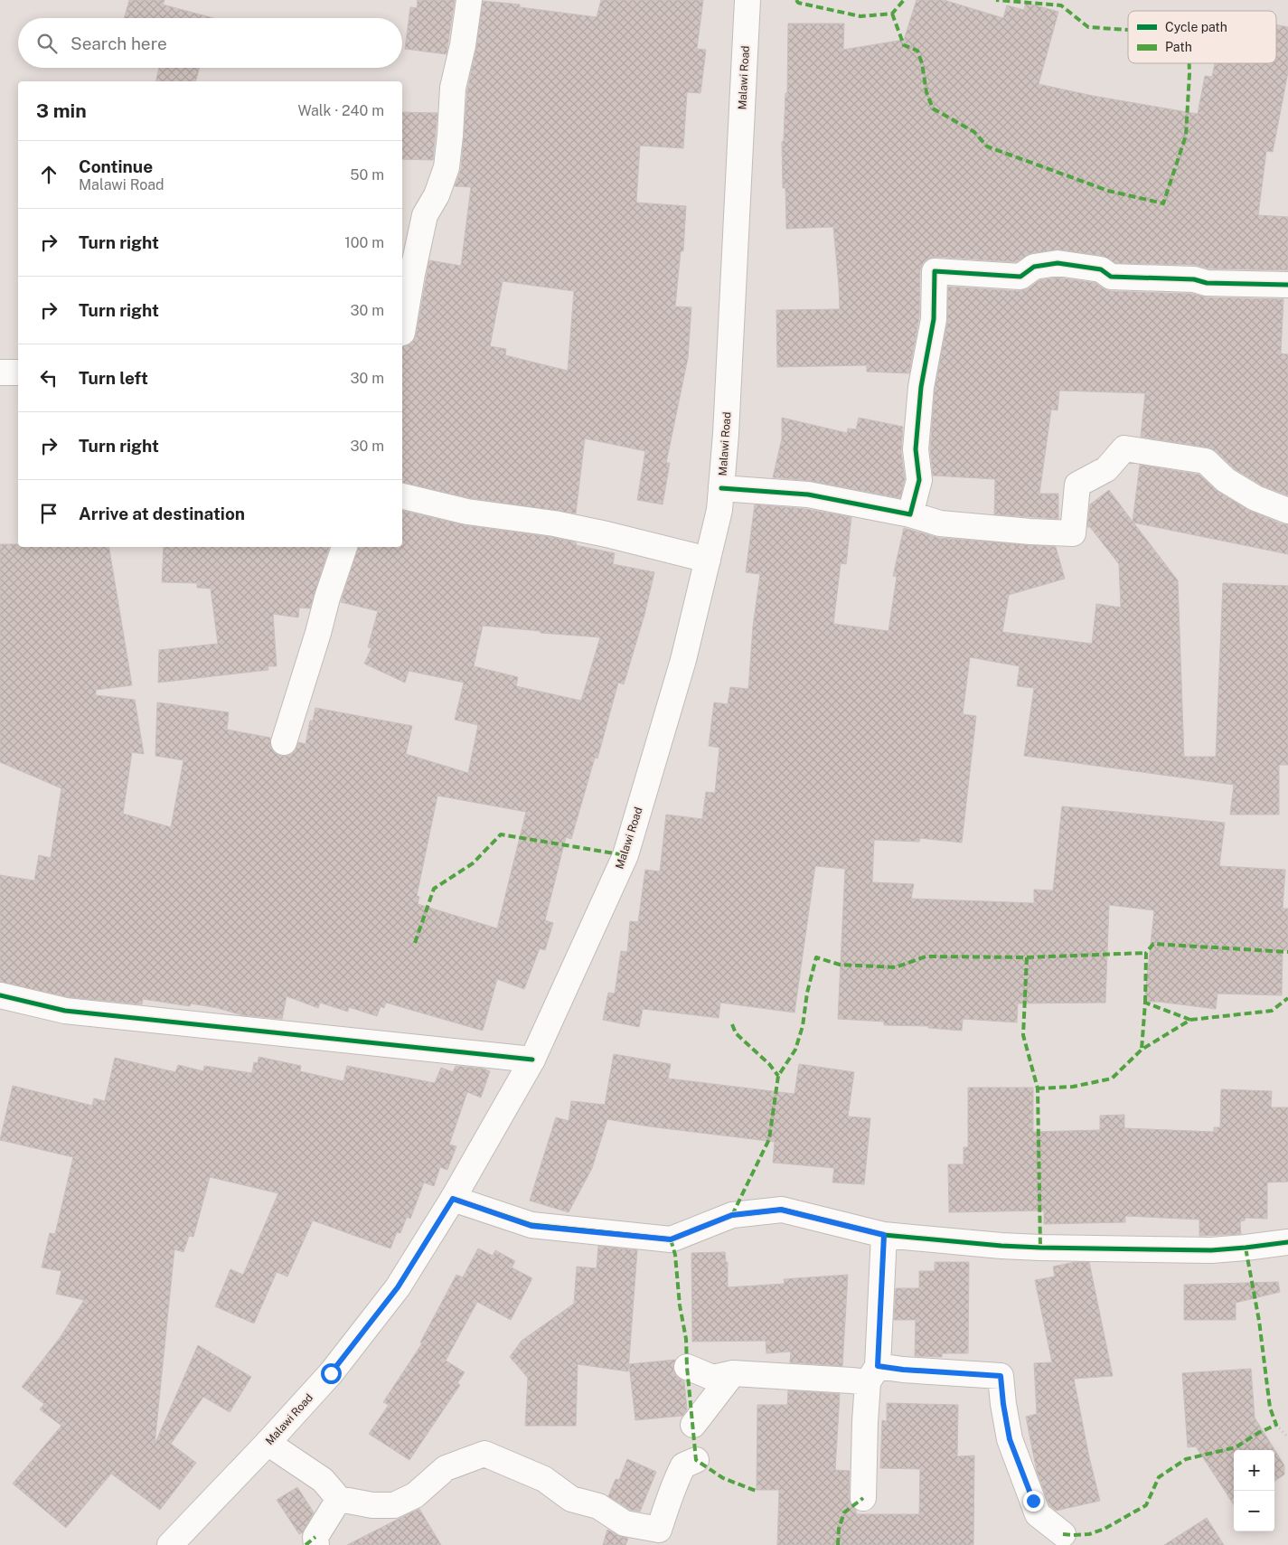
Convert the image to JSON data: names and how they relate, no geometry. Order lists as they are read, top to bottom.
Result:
{
  "streets": {
    "street": ["Malawi Road"]
  },
  "legend": ["Cycle path", "Path"],
  "page": {
    "search": "Search here",
    "heading": ["3 min", "Walk · 240 m"],
    "list": [
      ["Continue", "Malawi Road", "50 m"],
      ["Turn right", "100 m"],
      ["Turn right", "30 m"],
      ["Turn left", "30 m"],
      ["Turn right", "30 m"],
      "Arrive at destination"
    ],
    "map_buttons": ["+", "−"]
  }
}
